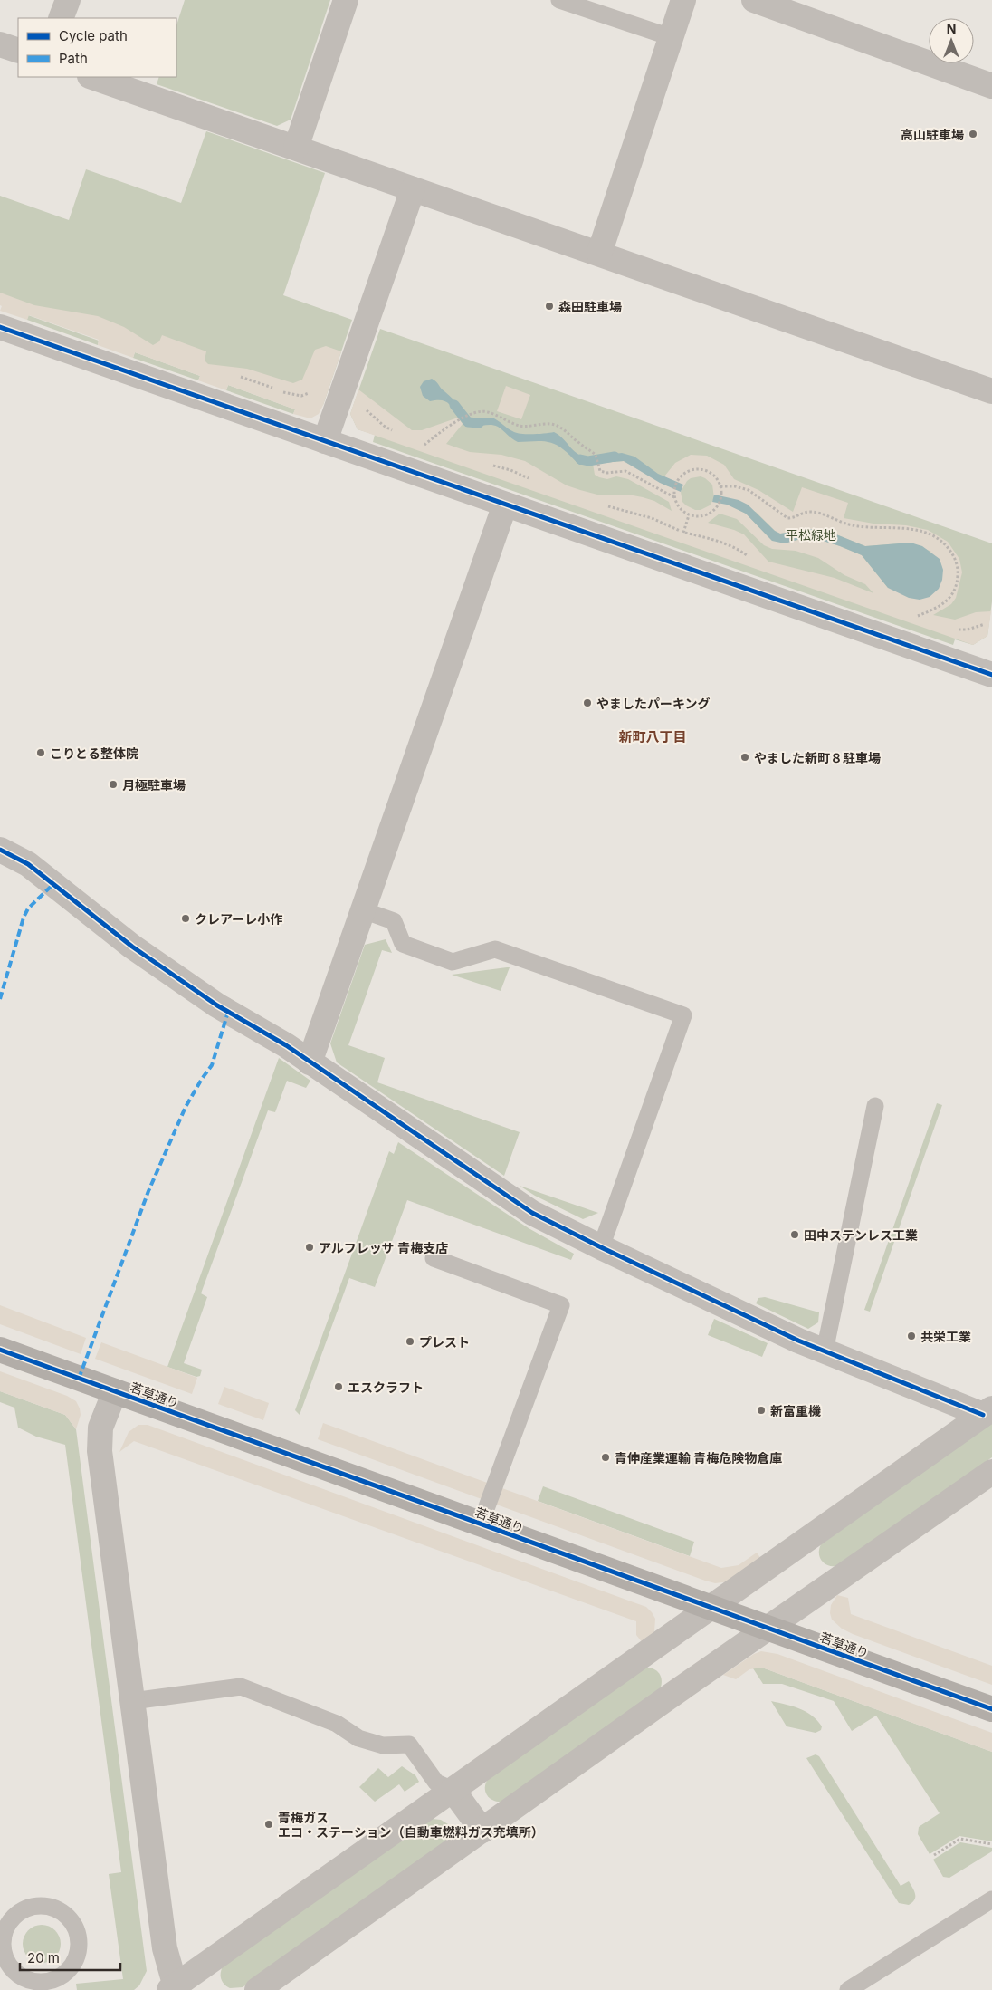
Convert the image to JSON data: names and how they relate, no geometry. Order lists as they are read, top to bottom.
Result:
{
  "streets": {
    "street": ["若草通り"]
  },
  "districts": ["新町八丁目"],
  "parks": ["平松緑地"],
  "places": [
    "高山駐車場",
    "森田駐車場",
    "やましたパーキング",
    "こりとる整体院",
    "やました新町８駐車場",
    "月極駐車場",
    "クレアーレ小作",
    "田中ステンレス工業",
    "アルフレッサ 青梅支店",
    "共栄工業",
    "プレスト",
    "エスクラフト",
    "新富重機",
    "青伸産業運輸 青梅危険物倉庫",
    "青梅ガス エコ・ステーション（自動車燃料ガス充填所）"
  ],
  "legend": ["Cycle path", "Path"],
  "scale_bar": "20 m",
  "north": "top"
}
